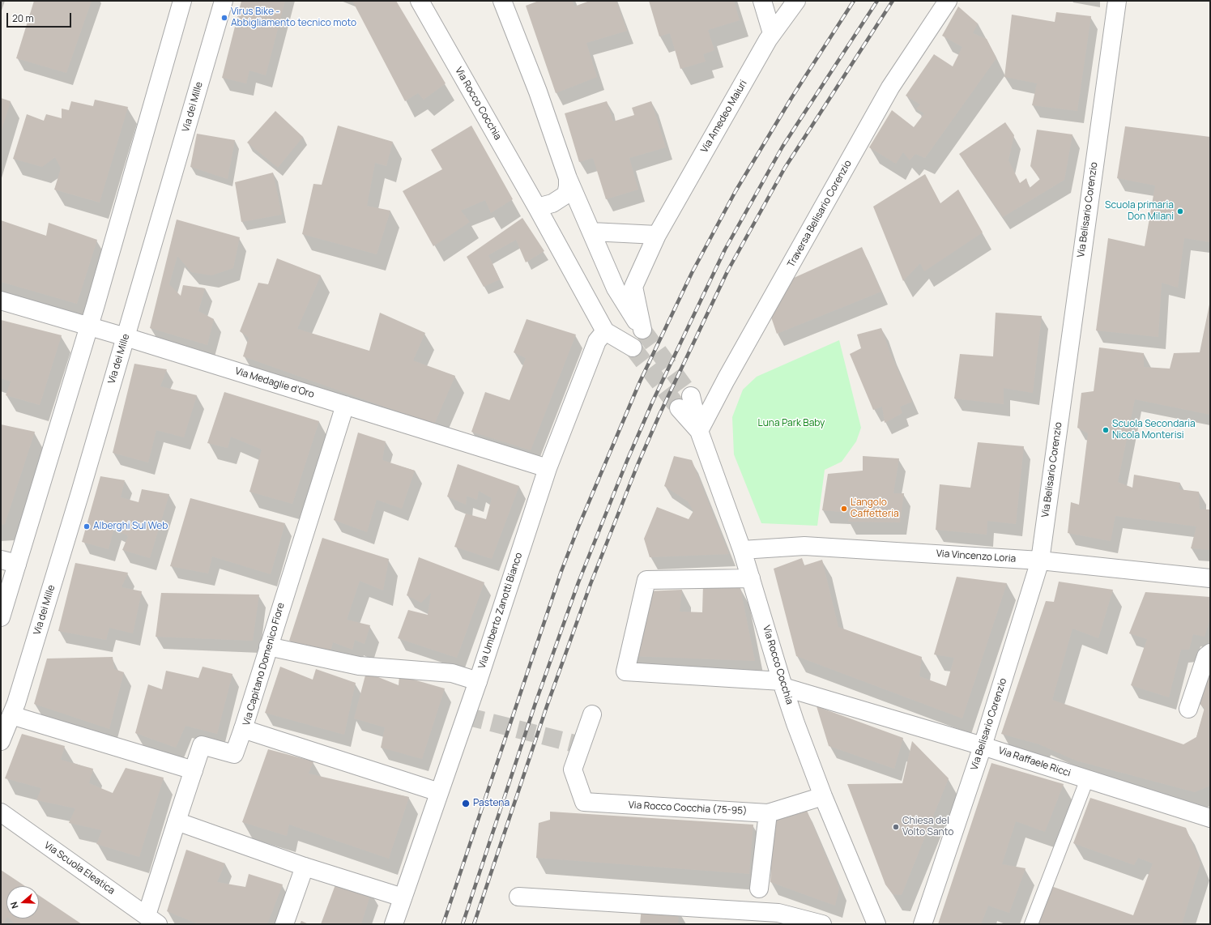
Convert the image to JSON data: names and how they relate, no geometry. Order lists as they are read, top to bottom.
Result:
{
  "streets": {
    "street": [
      "Via Rocco Cocchia",
      "Via dei Mille",
      "Via Amedeo Maiuri",
      "Via Belisario Corenzio",
      "Traversa Belisario Corenzio",
      "Via Medaglie d'Oro",
      "Via Vincenzo Loria",
      "Via Umberto Zanotti Bianco",
      "Via Capitano Domenico Fiore",
      "Via Raffaele Ricci",
      "Via Rocco Cocchia (75-95)",
      "Via Scuola Eleatica"
    ]
  },
  "crossings": [
    ["Via Rocco Cocchia", "Traversa Belisario Corenzio"],
    ["Via Rocco Cocchia", "Via Vincenzo Loria"],
    ["Via Rocco Cocchia", "Via Umberto Zanotti Bianco"],
    ["Via Rocco Cocchia", "Via Raffaele Ricci"],
    ["Via Rocco Cocchia", "Via Rocco Cocchia (75-95)"],
    ["Via dei Mille", "Via Medaglie d'Oro"],
    ["Via Belisario Corenzio", "Via Vincenzo Loria"],
    ["Via Belisario Corenzio", "Via Raffaele Ricci"],
    ["Via Medaglie d'Oro", "Via Umberto Zanotti Bianco"],
    ["Via Medaglie d'Oro", "Via Capitano Domenico Fiore"],
    ["Via Umberto Zanotti Bianco", "Via Capitano Domenico Fiore"]
  ],
  "parks": ["Luna Park Baby"],
  "places": [
    "Virus Bike - Abbigliamento tecnico moto",
    "Scuola primaria Don Milani",
    "Scuola Secondaria Nicola Monterisi",
    "L'angolo Caffetteria",
    "Alberghi Sul Web",
    "Pastena",
    "Chiesa del Volto Santo"
  ],
  "scale_bar": "20 m",
  "north": "left"
}
